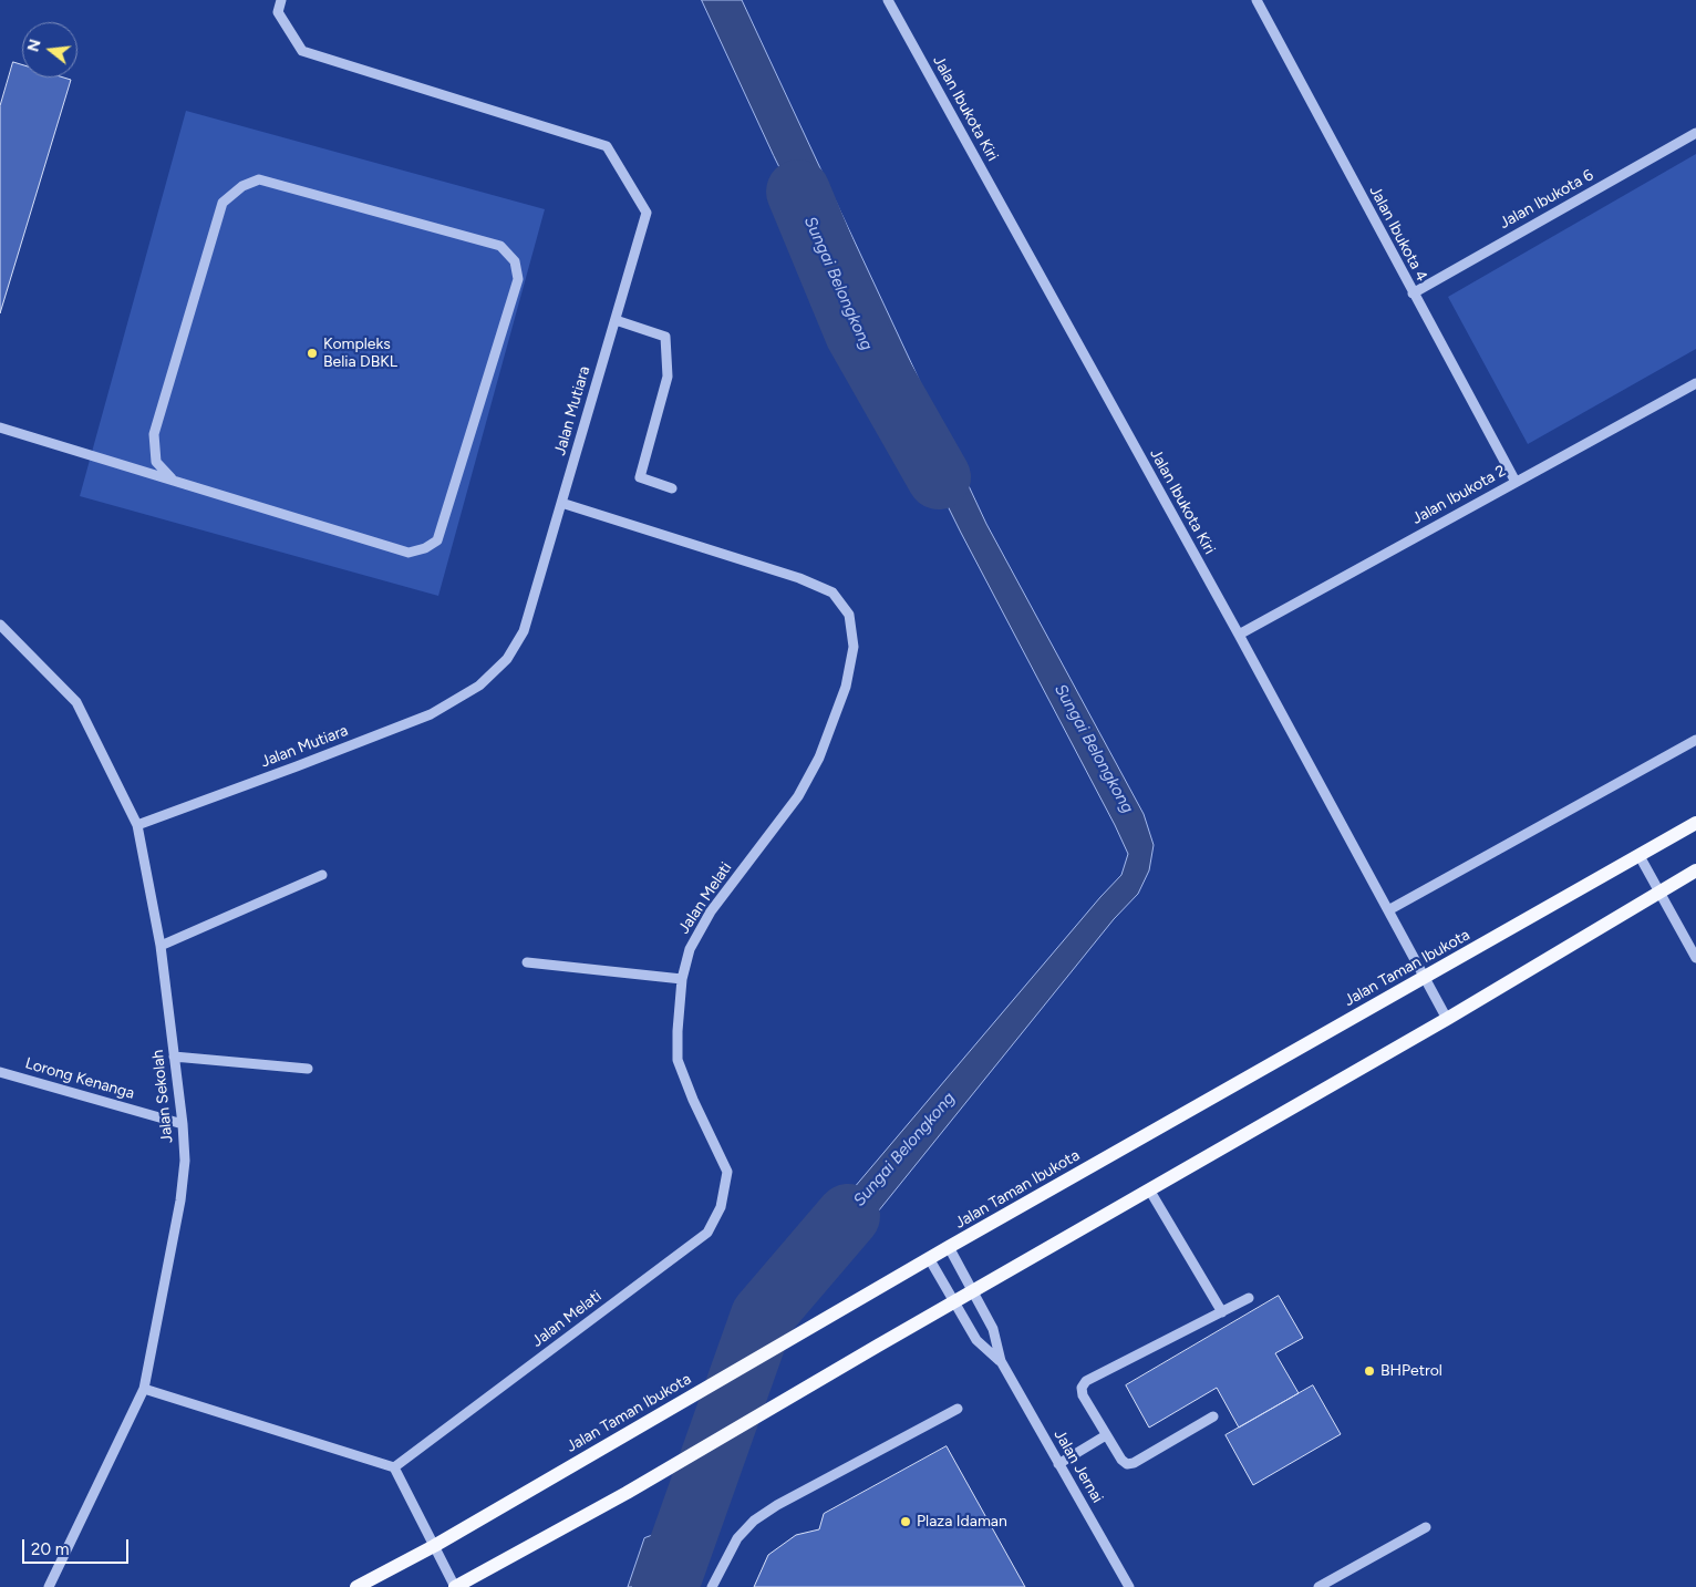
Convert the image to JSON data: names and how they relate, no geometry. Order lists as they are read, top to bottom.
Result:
{
  "streets": {
    "main road": ["Jalan Taman Ibukota"],
    "street": [
      "Jalan Ibukota Kiri",
      "Jalan Ibukota 6",
      "Jalan Ibukota 4",
      "Jalan Mutiara",
      "Jalan Ibukota 2",
      "Jalan Melati",
      "Lorong Kenanga",
      "Jalan Sekolah",
      "Jalan Jernai"
    ]
  },
  "crossings": [
    ["Jalan Ibukota Kiri", "Jalan Ibukota 2"],
    ["Jalan Ibukota Kiri", "Jalan Taman Ibukota"],
    ["Jalan Ibukota 6", "Jalan Ibukota 4"],
    ["Jalan Ibukota 4", "Jalan Ibukota 2"],
    ["Jalan Mutiara", "Jalan Melati"],
    ["Jalan Mutiara", "Jalan Sekolah"],
    ["Jalan Taman Ibukota", "Jalan Jernai"],
    ["Lorong Kenanga", "Jalan Sekolah"]
  ],
  "water": ["Sungai Belongkong"],
  "places": ["Kompleks Belia DBKL", "BHPetrol", "Plaza Idaman"],
  "scale_bar": "20 m",
  "north": "left"
}
